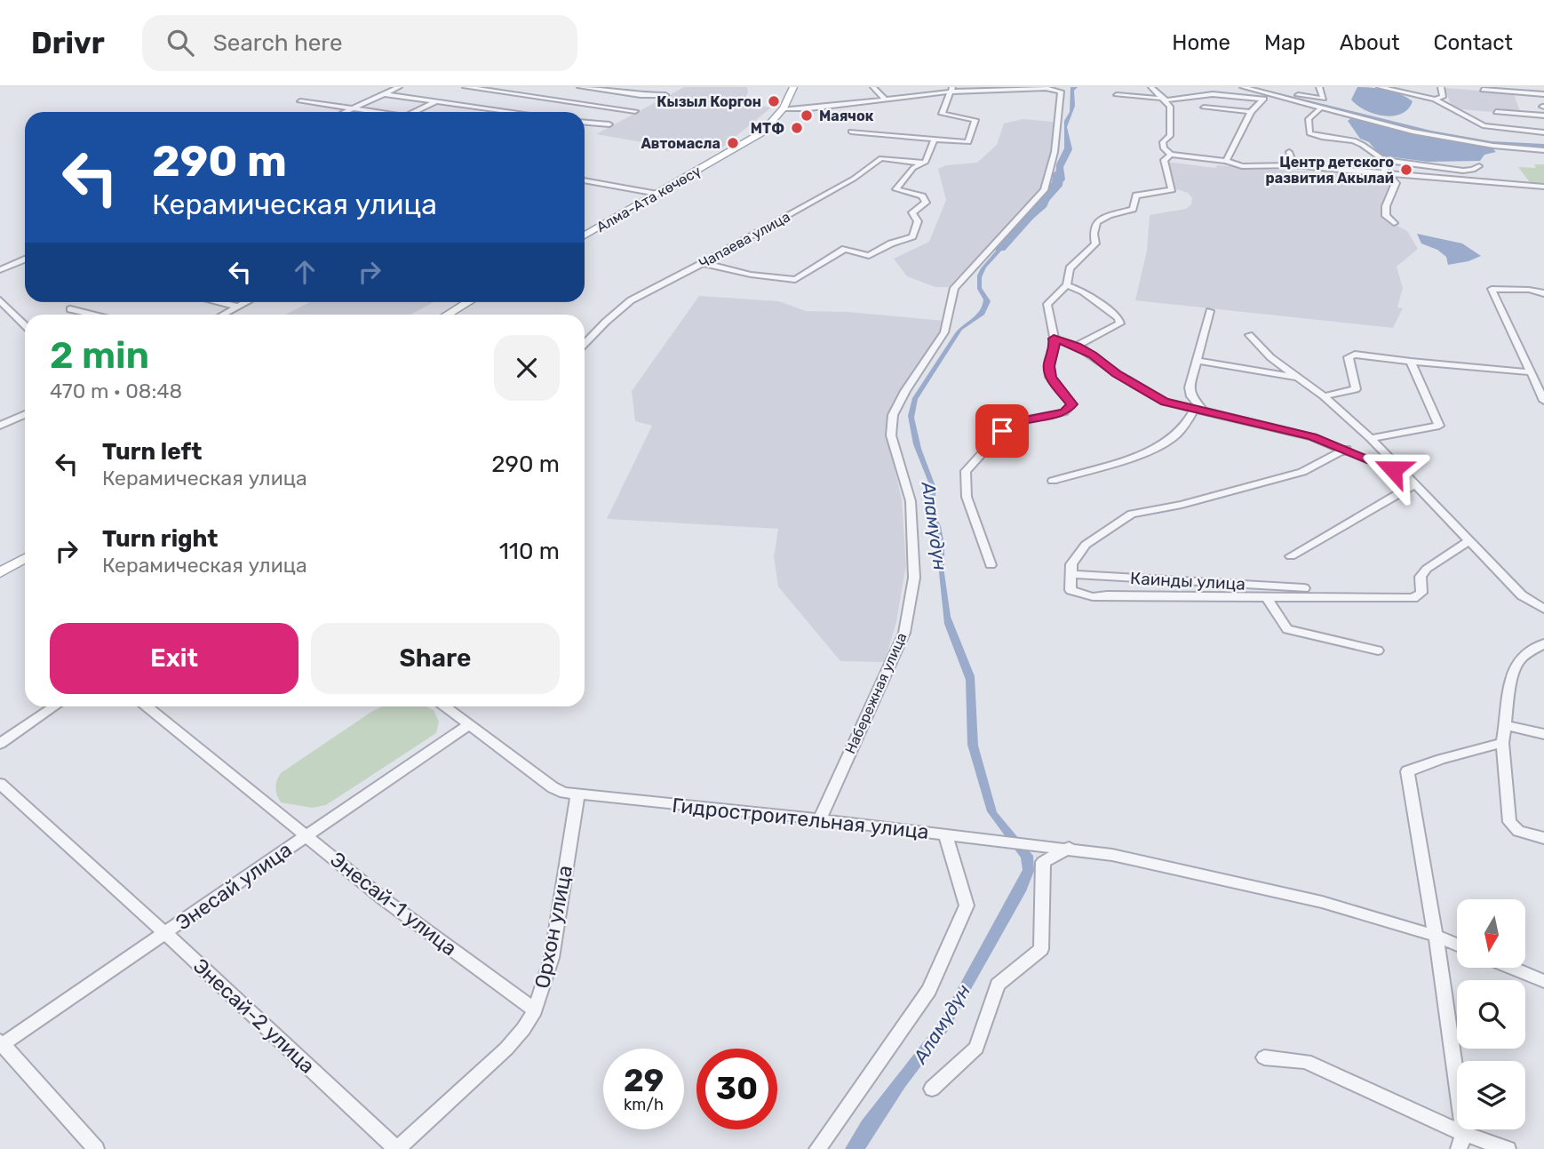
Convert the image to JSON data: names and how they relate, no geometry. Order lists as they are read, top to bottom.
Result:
{
  "streets": {
    "main road": ["Алма-Ата көчөсү"],
    "street": [
      "Чапаева улица",
      "Каинды улица",
      "Набережная улица",
      "Гидростроительная улица",
      "Энесай улица",
      "Энесай-1 улица",
      "Орхон улица",
      "Энесай-2 улица"
    ]
  },
  "crossings": [
    ["Алма-Ата көчөсү", "Набережная улица"],
    ["Набережная улица", "Гидростроительная улица"],
    ["Гидростроительная улица", "Энесай улица"],
    ["Гидростроительная улица", "Орхон улица"],
    ["Энесай улица", "Энесай-1 улица"],
    ["Энесай улица", "Энесай-2 улица"],
    ["Энесай-1 улица", "Орхон улица"],
    ["Орхон улица", "Энесай-2 улица"]
  ],
  "water": ["Аламүдүн"],
  "places": [
    "Кызыл Коргон",
    "Маячок",
    "МТФ",
    "Автомасла",
    "Центр детского развития Акылай"
  ],
  "north": "bottom",
  "page": {
    "header": "Drivr",
    "search": "Search here",
    "nav": [
      "Home",
      "Map",
      "About",
      "Contact"
    ],
    "turn": ["290 m", "Керамическая улица"],
    "heading": ["2 min", "470 m · 08:48"],
    "list": [
      {
        "name": "Turn left",
        "note": "Керамическая улица",
        "value": "290 m"
      },
      {
        "name": "Turn right",
        "note": "Керамическая улица",
        "value": "110 m"
      }
    ],
    "buttons": ["Exit", "Share"],
    "speed": "29 km/h",
    "limit": "30"
  }
}
